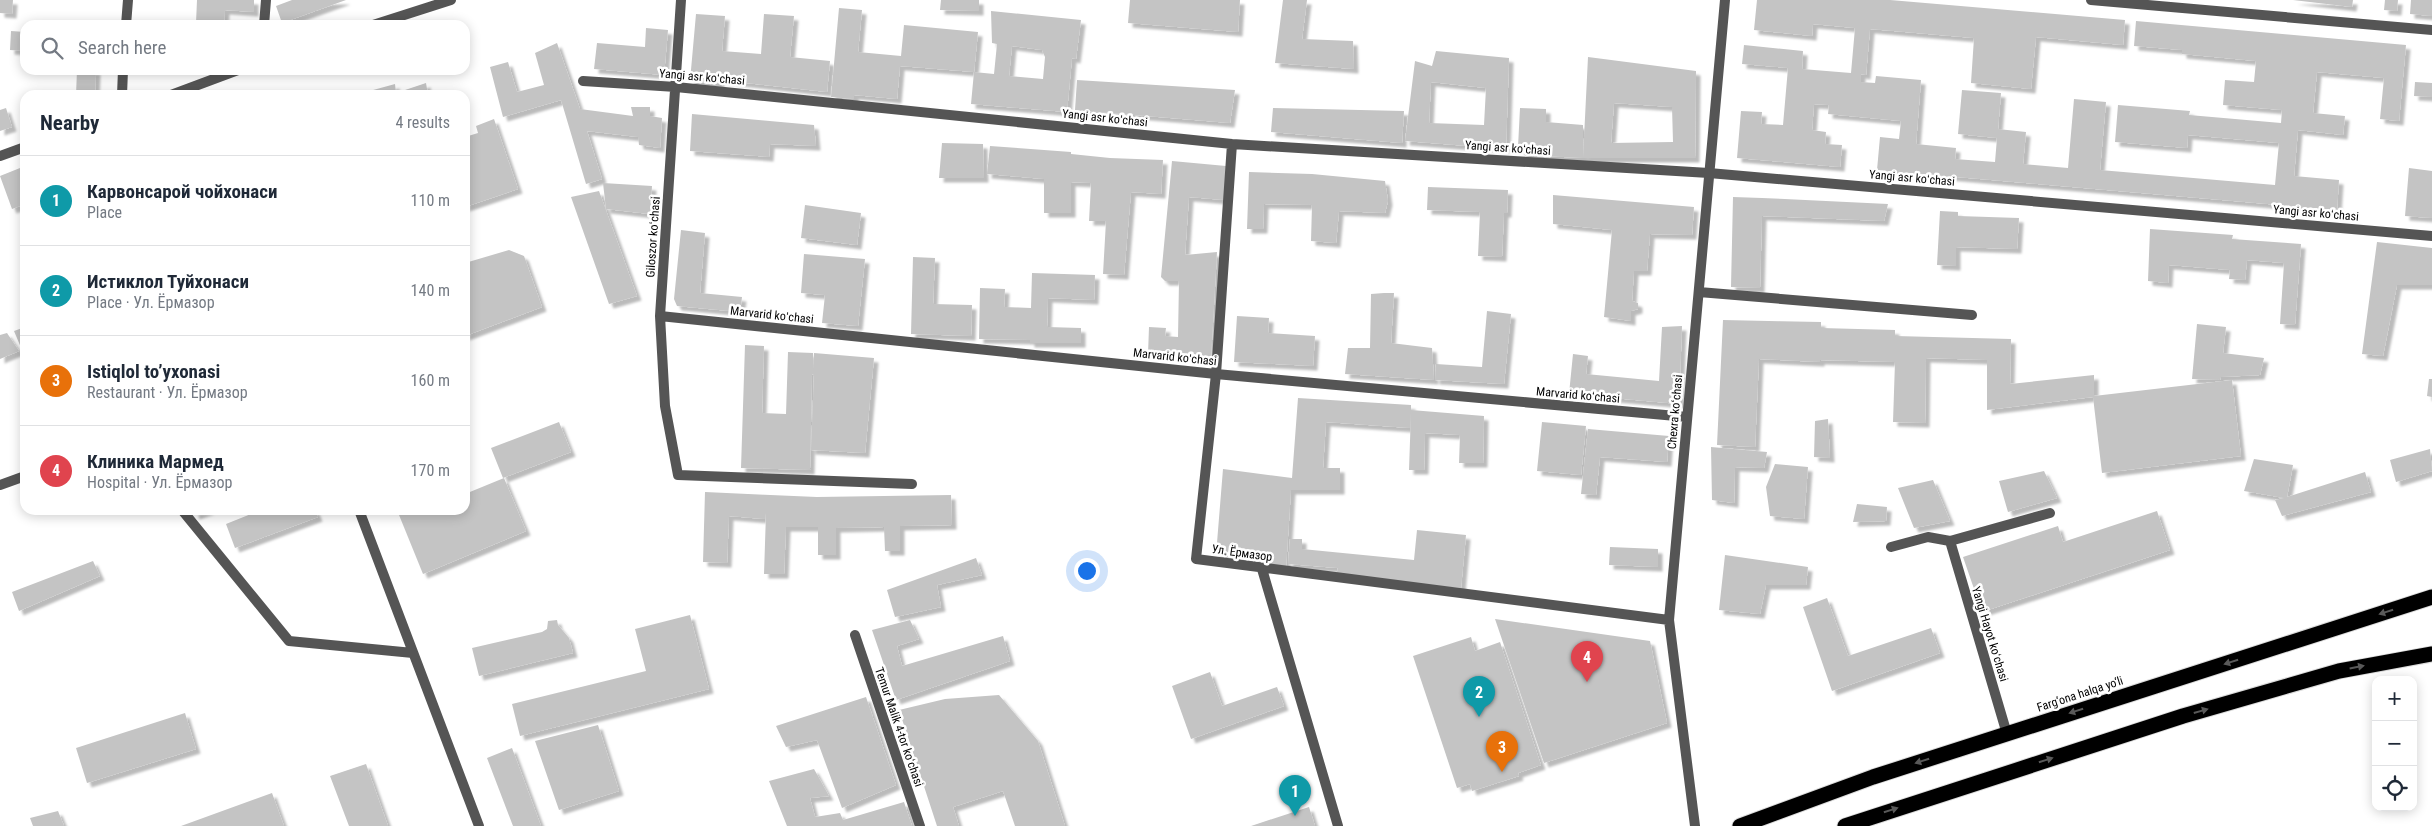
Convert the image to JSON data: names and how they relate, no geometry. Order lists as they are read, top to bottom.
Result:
{
  "streets": {
    "highway": ["Farg‘ona halqa yo‘li"],
    "street": [
      "Yangi asr koʻchasi",
      "Giloszor koʻchasi",
      "Marvarid koʻchasi",
      "Chexra koʻchasi",
      "Ул. Ёрмазор",
      "Yangi Hayot koʻchasi",
      "Temur Malik 4-tor koʻchasi"
    ]
  },
  "crossings": [
    ["Yangi asr koʻchasi", "Giloszor koʻchasi"],
    ["Yangi asr koʻchasi", "Chexra koʻchasi"],
    ["Yangi asr koʻchasi", "Ул. Ёрмазор"],
    ["Giloszor koʻchasi", "Marvarid koʻchasi"],
    ["Marvarid koʻchasi", "Chexra koʻchasi"],
    ["Marvarid koʻchasi", "Ул. Ёрмазор"],
    ["Chexra koʻchasi", "Ул. Ёрмазор"],
    ["Yangi Hayot koʻchasi", "Farg‘ona halqa yo‘li"]
  ],
  "page": {
    "search": "Search here",
    "heading": ["Nearby", "4 results"],
    "list": [
      {
        "mark": "1",
        "name": "Карвонсарой чойхонаси",
        "note": "Place",
        "value": "110 m"
      },
      {
        "mark": "2",
        "name": "Истиклол Туйхонаси",
        "note": "Place · Ул. Ёрмазор",
        "value": "140 m"
      },
      {
        "mark": "3",
        "name": "Istiqlol to’yxonasi",
        "note": "Restaurant · Ул. Ёрмазор",
        "value": "160 m"
      },
      {
        "mark": "4",
        "name": "Клиника Мармед",
        "note": "Hospital · Ул. Ёрмазор",
        "value": "170 m"
      }
    ],
    "pins": [
      "4",
      "2",
      "3",
      "1"
    ],
    "map_buttons": ["+", "−"]
  }
}
